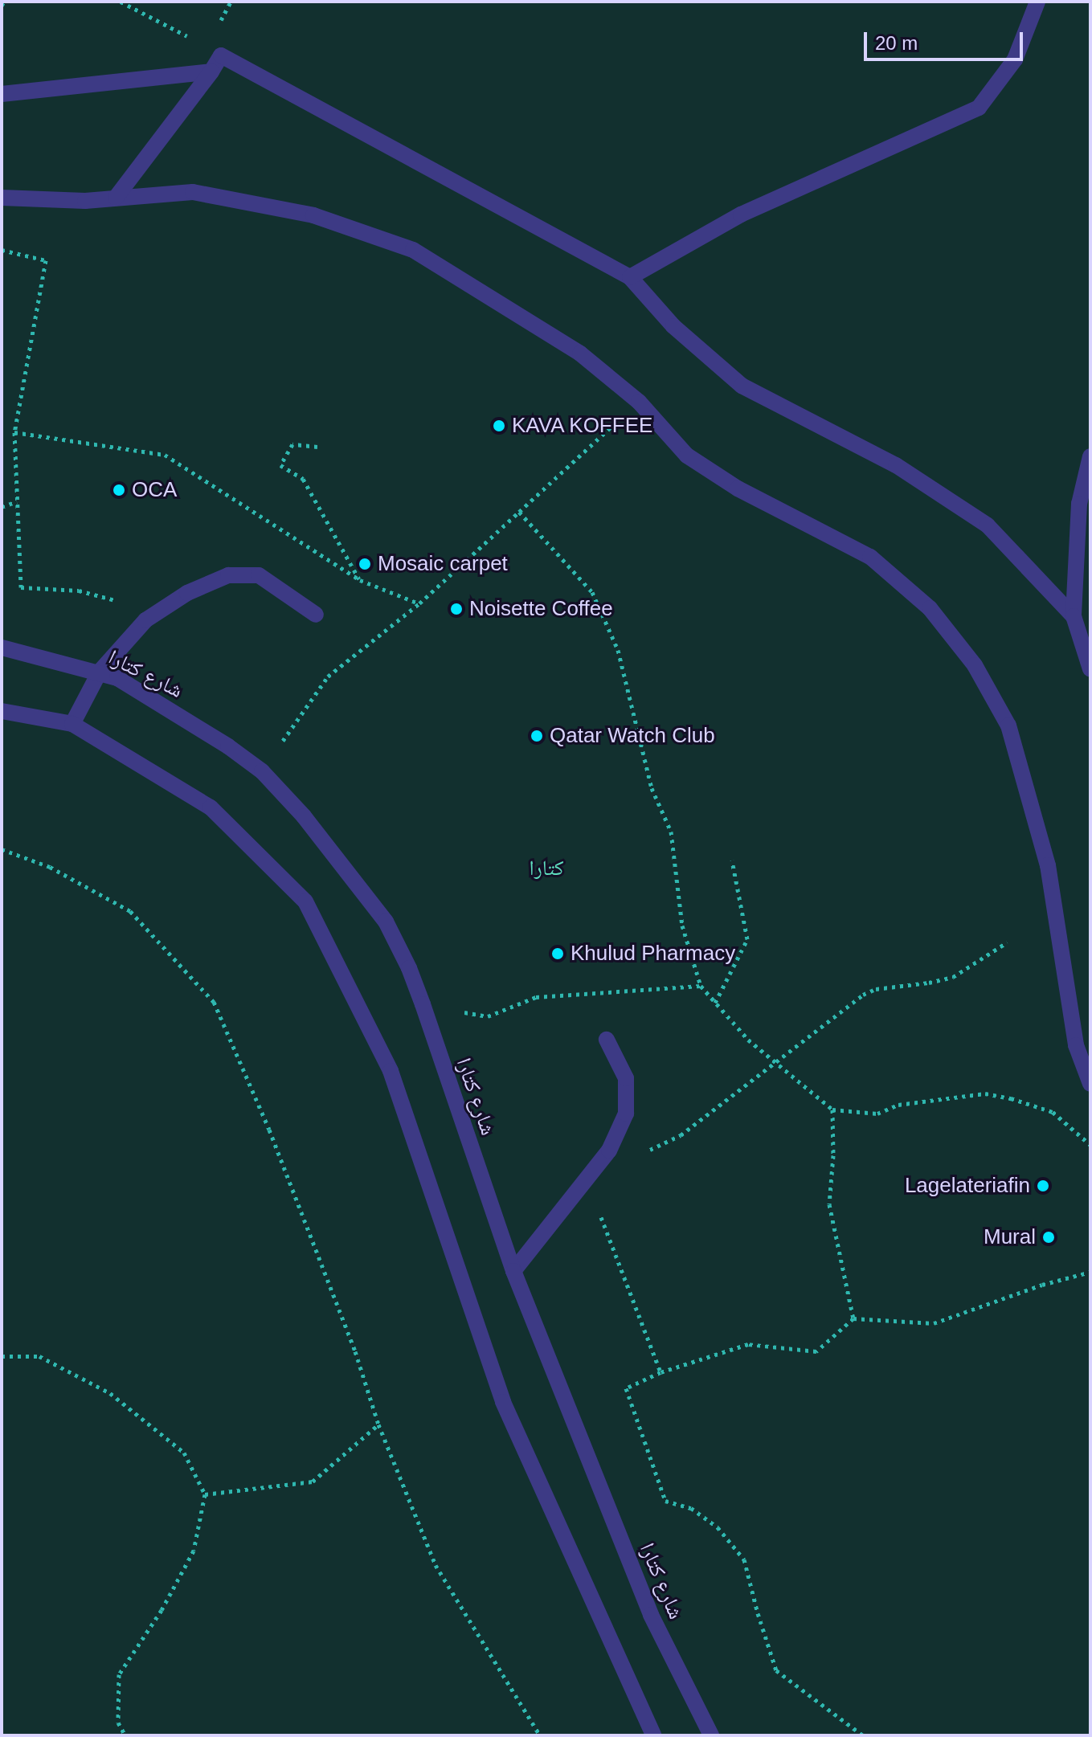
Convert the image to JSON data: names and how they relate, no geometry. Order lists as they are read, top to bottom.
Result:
{
  "streets": {
    "street": ["شارع كتارا"]
  },
  "parks": ["كتارا"],
  "places": [
    "KAVA KOFFEE",
    "OCA",
    "Mosaic carpet",
    "Noisette Coffee",
    "Qatar Watch Club",
    "Khulud Pharmacy",
    "Lagelateriafin",
    "Mural"
  ],
  "scale_bar": "20 m"
}
